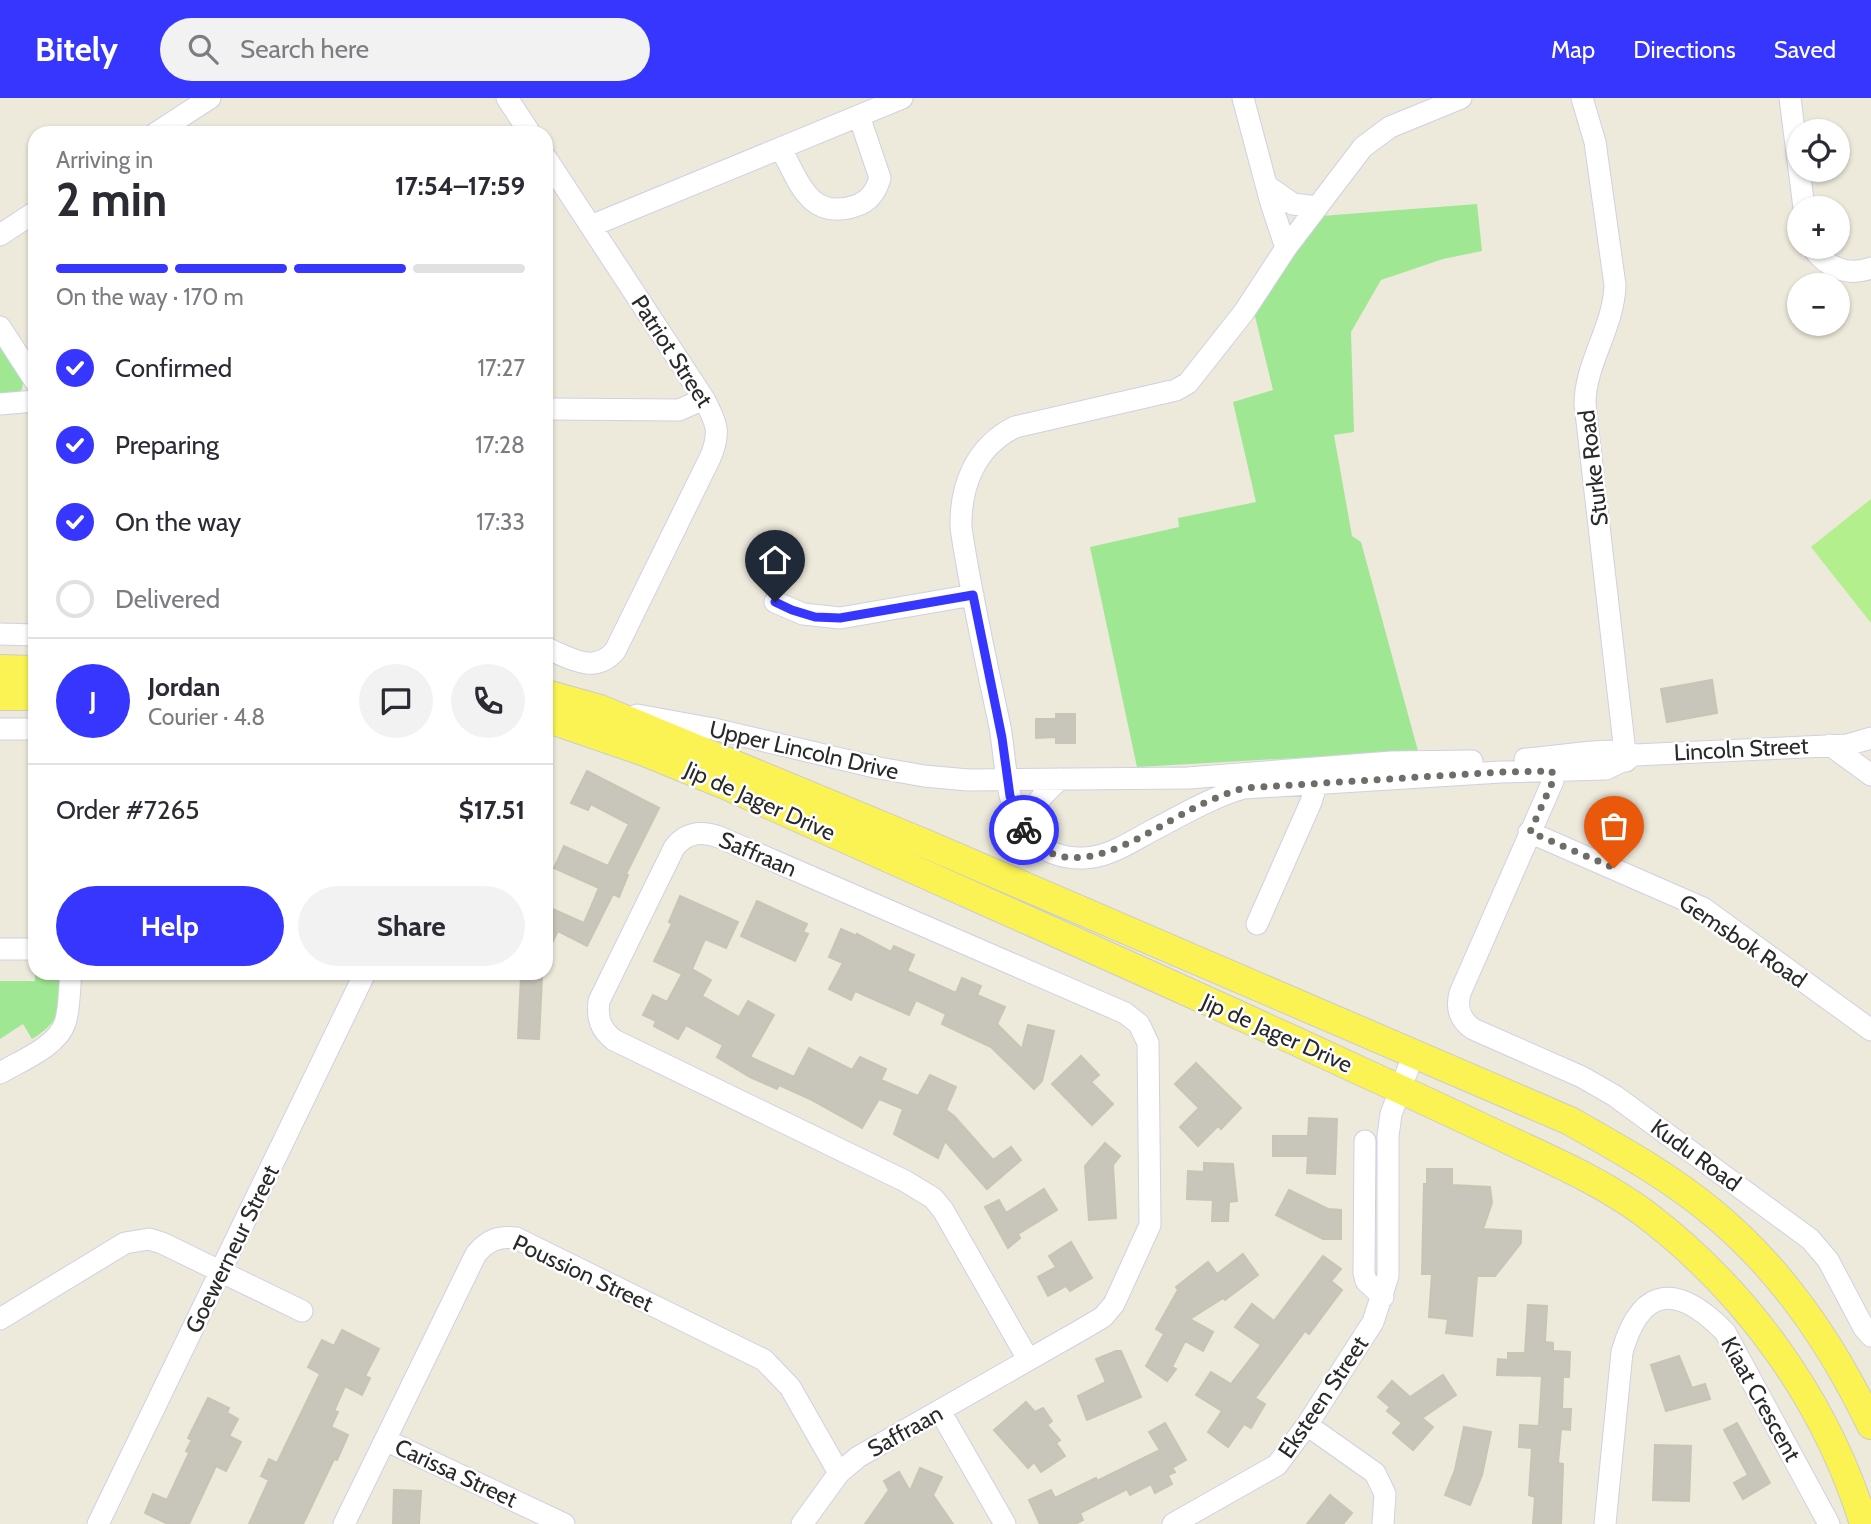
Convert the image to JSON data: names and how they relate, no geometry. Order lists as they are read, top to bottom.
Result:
{
  "streets": {
    "main road": ["Jip de Jager Drive"],
    "street": [
      "Patriot Street",
      "Sturke Road",
      "Lincoln Street",
      "Upper Lincoln Drive",
      "Saffraan",
      "Gemsbok Road",
      "Kudu Road",
      "Goewerneur Street",
      "Poussion Street",
      "Eksteen Street",
      "Kiaat Crescent",
      "Carissa Street"
    ]
  },
  "crossings": [
    ["Sturke Road", "Lincoln Street"],
    ["Lincoln Street", "Upper Lincoln Drive"],
    ["Upper Lincoln Drive", "Jip de Jager Drive"],
    ["Jip de Jager Drive", "Eksteen Street"],
    ["Saffraan", "Poussion Street"],
    ["Gemsbok Road", "Kudu Road"],
    ["Poussion Street", "Carissa Street"]
  ],
  "page": {
    "header": "Bitely",
    "search": "Search here",
    "nav": ["Map", "Directions", "Saved"],
    "map_buttons": ["+", "−"],
    "heading": ["2 min", "Arriving in", "17:54–17:59"],
    "panel": [
      "Jordan",
      "Courier · 4.8",
      "Order #7265",
      "$17.51"
    ],
    "bar": "On the way · 170 m",
    "list": [
      ["Confirmed", "17:27"],
      ["Preparing", "17:28"],
      ["On the way", "17:33"],
      "Delivered"
    ],
    "round": "J",
    "buttons": ["Help", "Share"]
  }
}
